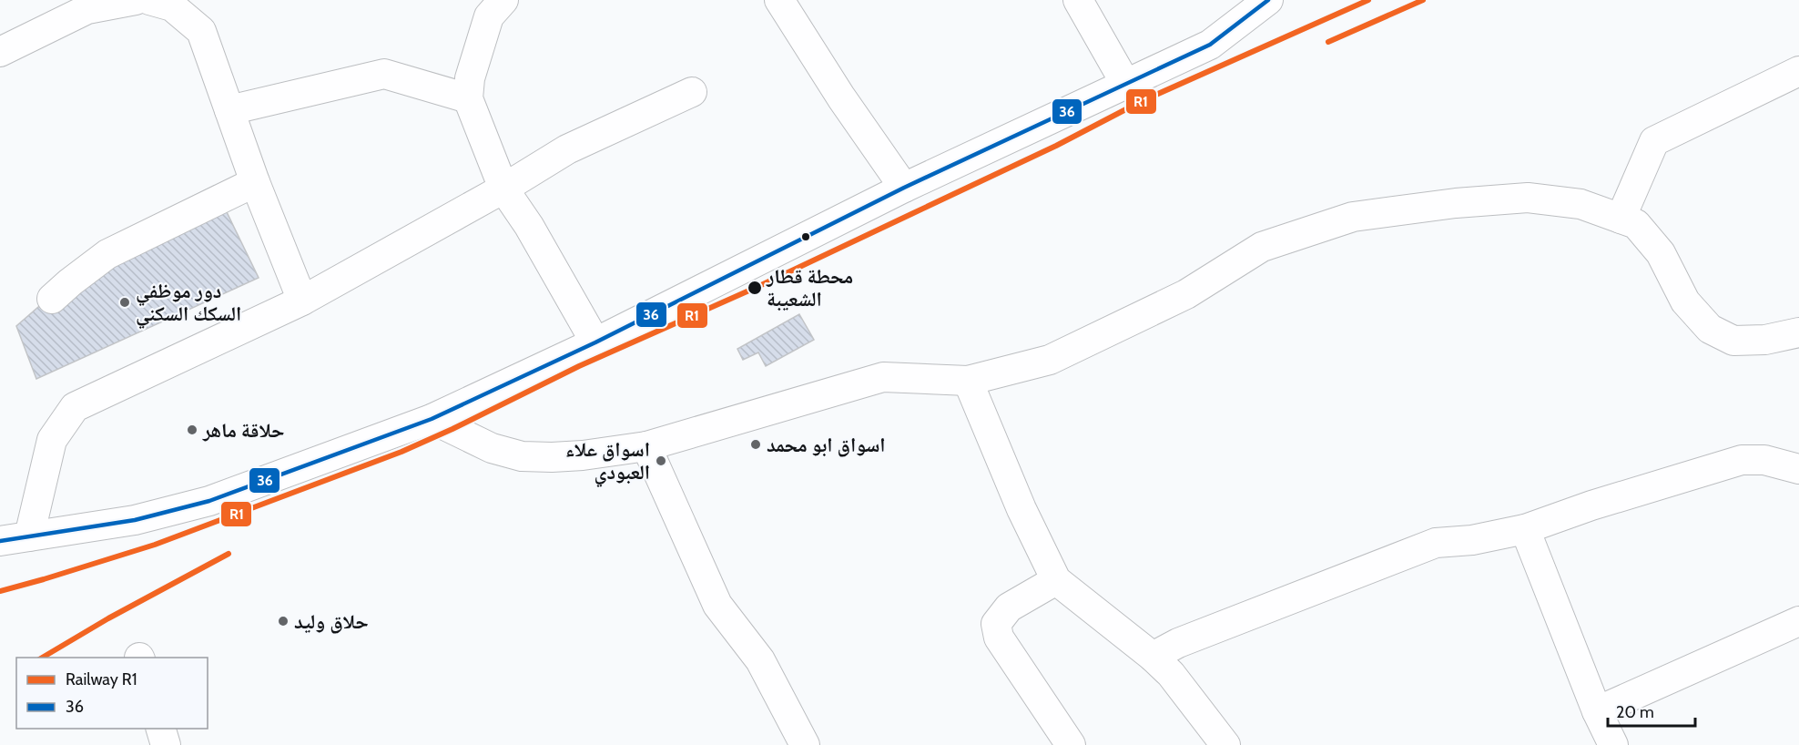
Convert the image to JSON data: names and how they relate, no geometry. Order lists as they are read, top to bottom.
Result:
{
  "places": [
    "محطة قطار الشعيبة",
    "دور موظفي السكك السكني",
    "حلاقة ماهر",
    "اسواق ابو محمد",
    "اسواق علاء العبودي",
    "حلاق وليد"
  ],
  "lines": ["rail line R1", "transit line 36"],
  "legend": ["Railway R1", "36"],
  "scale_bar": "20 m"
}
